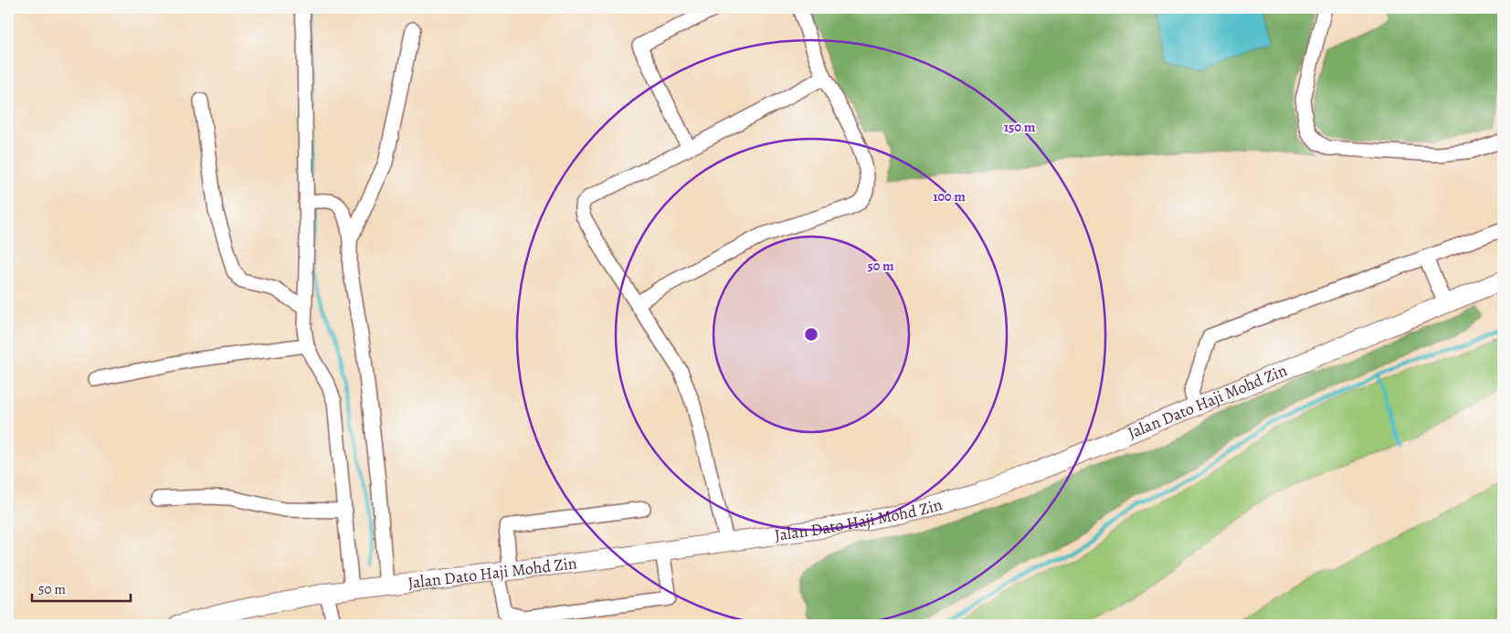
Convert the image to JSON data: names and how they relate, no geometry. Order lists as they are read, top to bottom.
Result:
{
  "streets": {
    "main road": ["Jalan Dato Haji Mohd Zin"]
  },
  "scale_bar": "50 m",
  "rings": ["150 m", "100 m", "50 m"]
}
